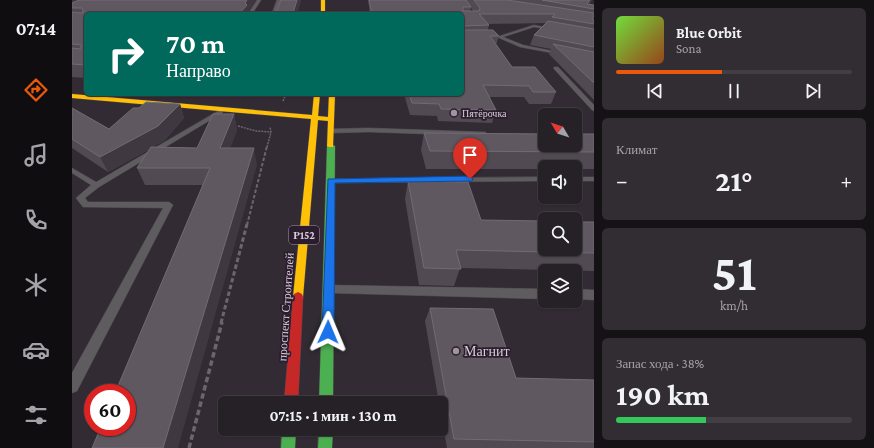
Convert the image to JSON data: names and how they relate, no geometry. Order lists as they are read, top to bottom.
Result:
{
  "streets": {
    "main road": ["Р152", "проспект Строителей"]
  },
  "places": ["Пятёрочка", "Магнит"],
  "north": "top left",
  "page": {
    "tabs": "07:14",
    "turn": ["70 m", "Направо"],
    "song": ["Blue Orbit", "Sona"],
    "tile": [
      "Климат",
      ["51", "km/h"],
      ["Запас хода · 38%", "190 km"]
    ],
    "heat": ["−", "21°", "+"],
    "limit": "60",
    "trip": "07:15 · 1 мин · 130 m"
  }
}
